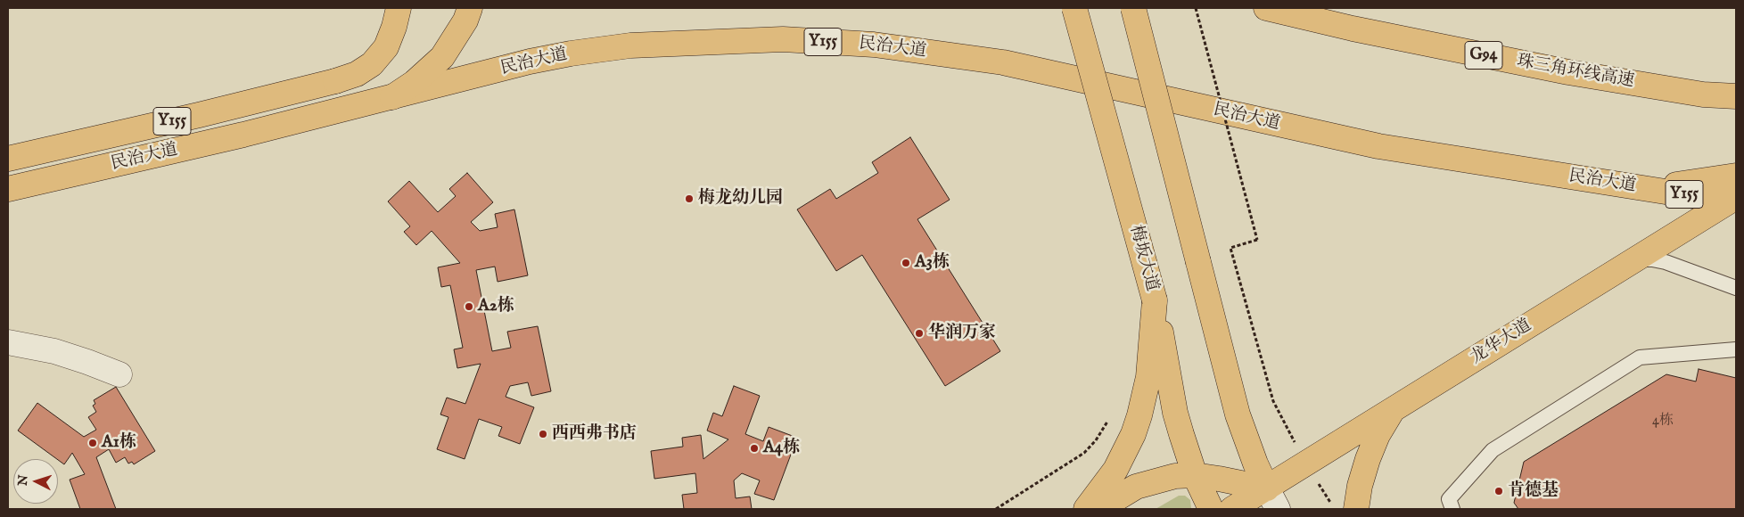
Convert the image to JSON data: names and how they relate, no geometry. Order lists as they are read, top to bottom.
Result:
{
  "streets": {
    "main road": [
      "Y155",
      "民治大道",
      "G94",
      "珠三角环线高速",
      "梅坂大道",
      "龙华大道"
    ]
  },
  "crossings": [
    ["民治大道", "龙华大道"]
  ],
  "places": [
    "梅龙幼儿园",
    "A3栋",
    "A2栋",
    "华润万家",
    "西西弗书店",
    "A1栋",
    "A4栋",
    "肯德基"
  ],
  "house_numbers": ["4栋"],
  "north": "left"
}
